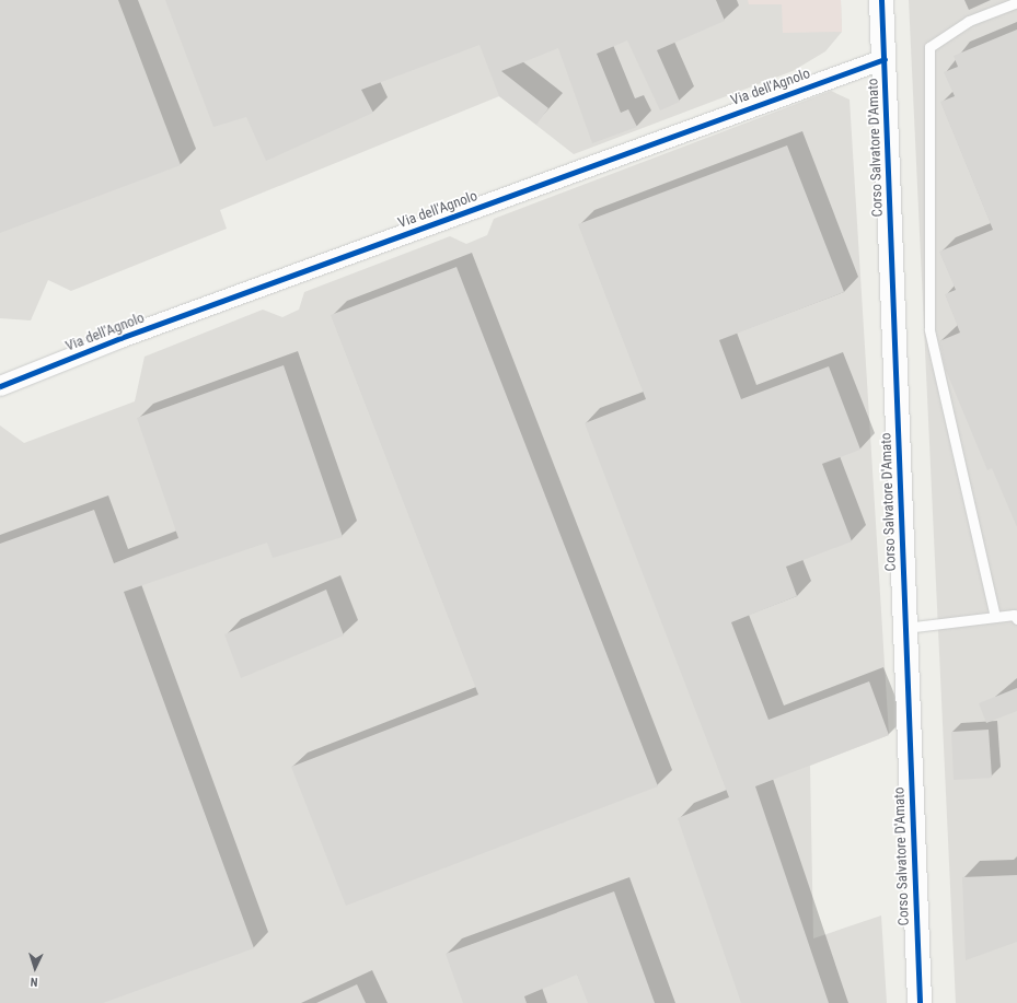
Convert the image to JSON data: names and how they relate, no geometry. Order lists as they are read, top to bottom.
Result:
{
  "streets": {
    "street": ["Via dell'Agnolo", "Corso Salvatore D'Amato"]
  },
  "crossings": [
    ["Via dell'Agnolo", "Corso Salvatore D'Amato"]
  ],
  "north": "bottom"
}
